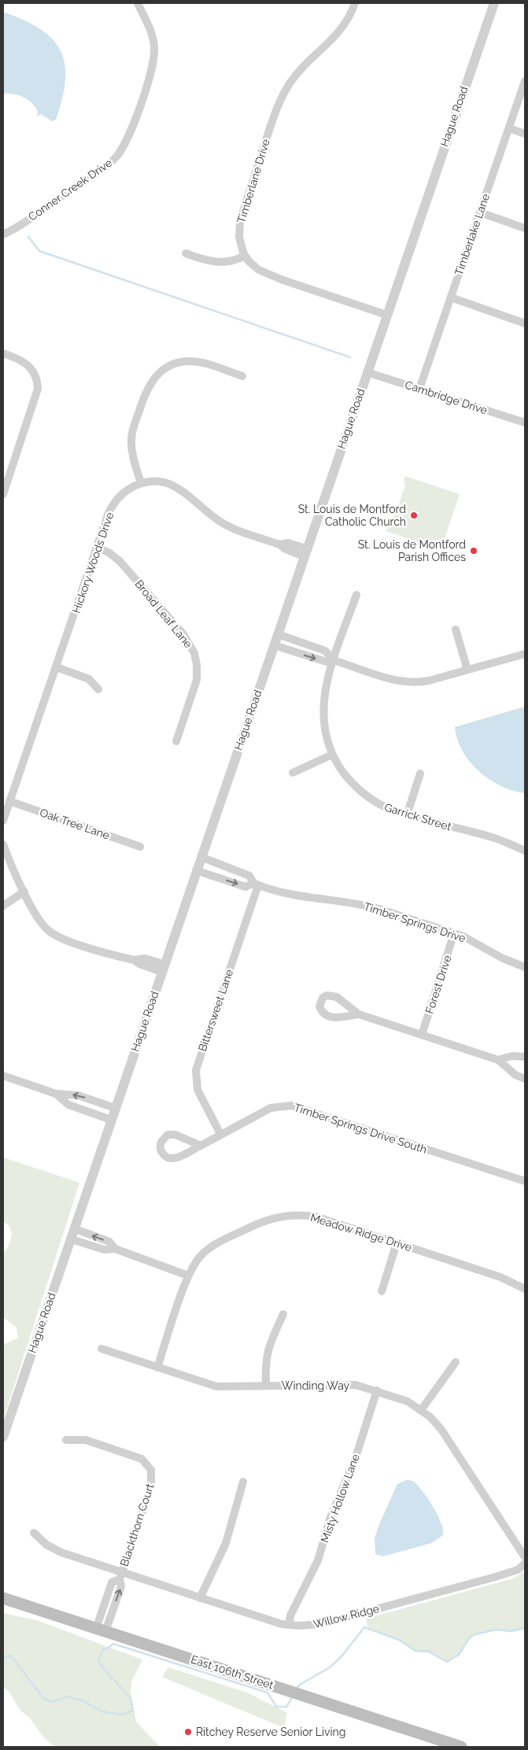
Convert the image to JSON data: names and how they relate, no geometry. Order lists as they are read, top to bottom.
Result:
{
  "streets": {
    "main road": ["East 106th Street"],
    "street": [
      "Hague Road",
      "Timberlane Drive",
      "Conner Creek Drive",
      "Timberlake Lane",
      "Cambridge Drive",
      "Hickory Woods Drive",
      "Broad Leaf Lane",
      "Garrick Street",
      "Oak Tree Lane",
      "Timber Springs Drive",
      "Forest Drive",
      "Bittersweet Lane",
      "Timber Springs Drive South",
      "Meadow Ridge Drive",
      "Winding Way",
      "Misty Hollow Lane",
      "Blackthorn Court",
      "Willow Ridge"
    ]
  },
  "crossings": [
    ["Hague Road", "Cambridge Drive"],
    ["Hague Road", "Hickory Woods Drive"],
    ["Hague Road", "Timber Springs Drive"],
    ["Timberlake Lane", "Cambridge Drive"],
    ["Hickory Woods Drive", "Broad Leaf Lane"],
    ["Hickory Woods Drive", "Oak Tree Lane"],
    ["Timber Springs Drive", "Forest Drive"],
    ["Timber Springs Drive", "Bittersweet Lane"],
    ["Bittersweet Lane", "Timber Springs Drive South"],
    ["Meadow Ridge Drive", "Winding Way"],
    ["Winding Way", "Misty Hollow Lane"],
    ["Misty Hollow Lane", "Willow Ridge"],
    ["Blackthorn Court", "Willow Ridge"],
    ["Blackthorn Court", "East 106th Street"]
  ],
  "places": ["St. Louis de Montford Catholic Church", "St. Louis de Montford Parish Offices", "Ritchey Reserve Senior Living"]
}
